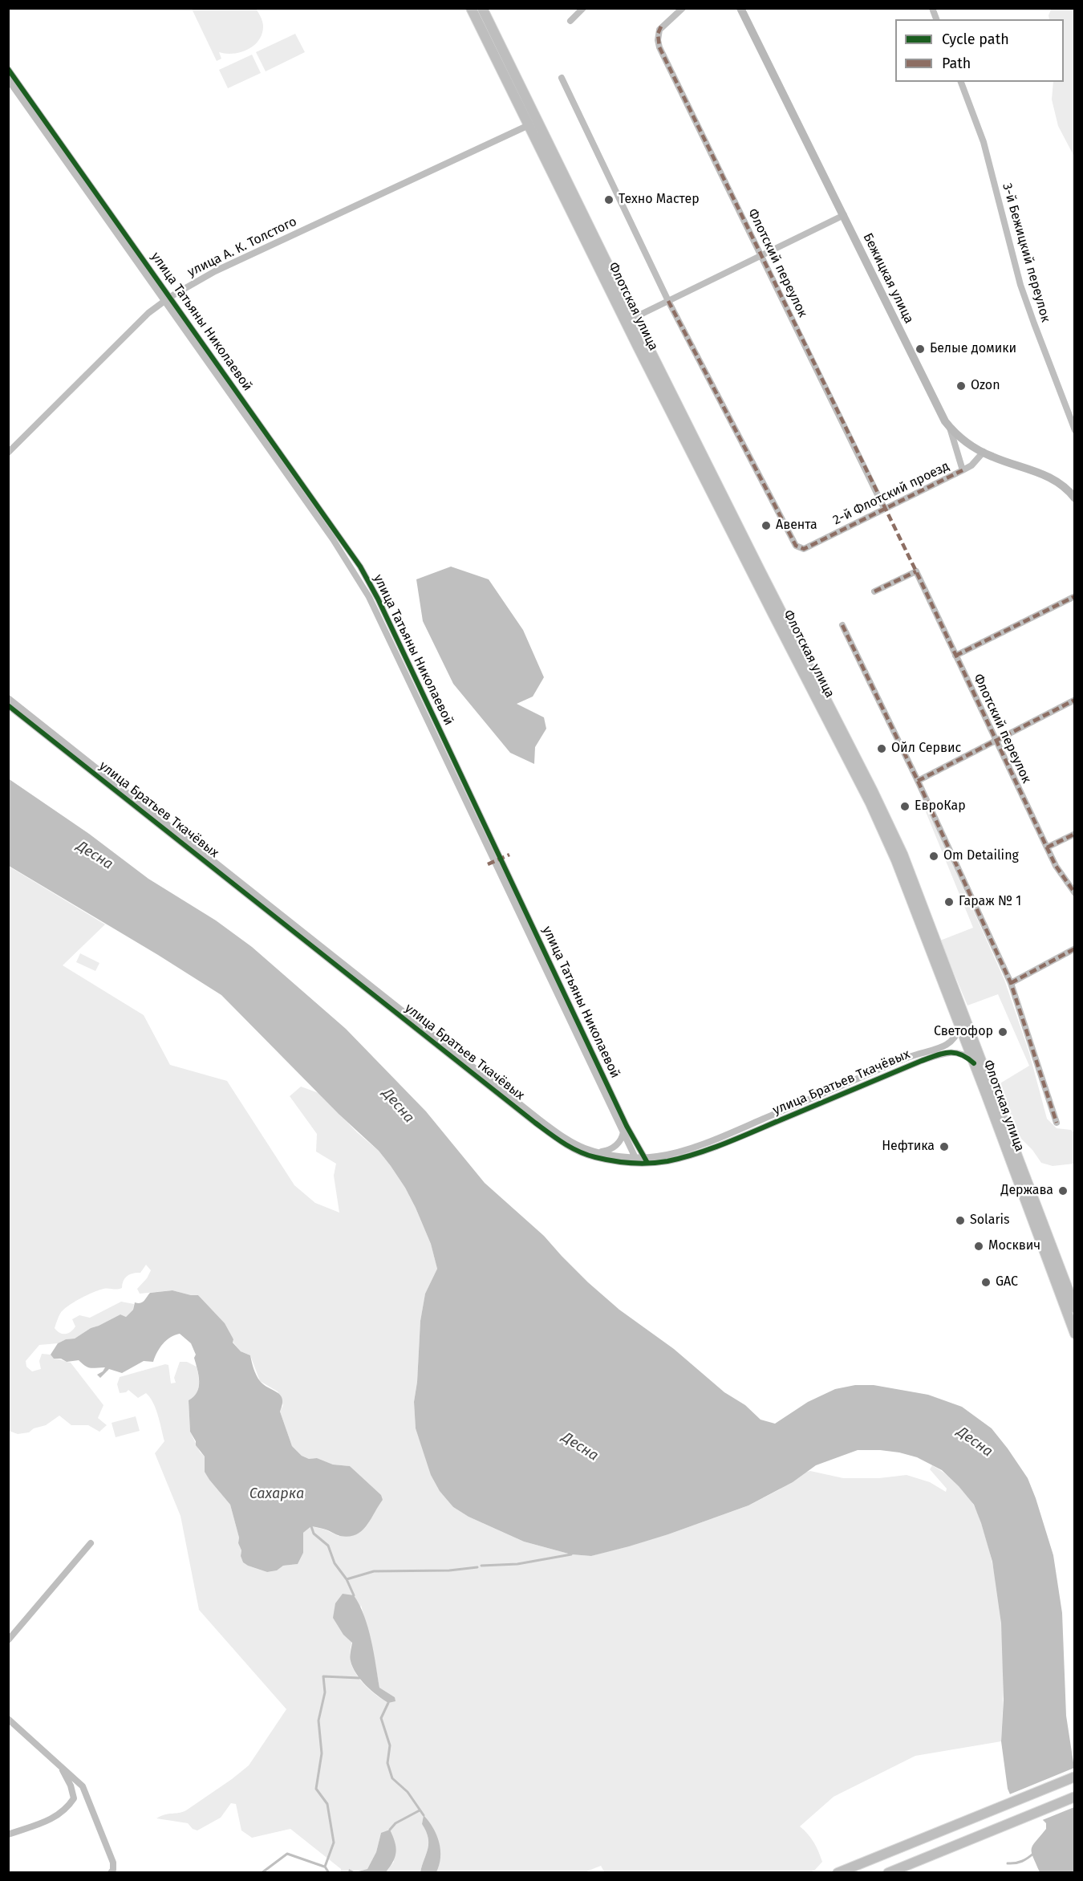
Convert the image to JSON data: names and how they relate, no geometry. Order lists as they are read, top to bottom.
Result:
{
  "streets": {
    "main road": ["Флотская улица"],
    "street": [
      "улица А. К. Толстого",
      "3-й Бежицкий переулок",
      "Флотский переулок",
      "Бежицкая улица",
      "улица Татьяны Николаевой",
      "2-й Флотский проезд",
      "улица Братьев Ткачёвых"
    ]
  },
  "crossings": [
    ["улица А. К. Толстого", "Флотская улица"],
    ["улица А. К. Толстого", "улица Татьяны Николаевой"],
    ["Флотский переулок", "2-й Флотский проезд"],
    ["Бежицкая улица", "2-й Флотский проезд"],
    ["Флотская улица", "улица Братьев Ткачёвых"],
    ["улица Татьяны Николаевой", "улица Братьев Ткачёвых"]
  ],
  "water": ["Десна", "Сахарка"],
  "places": [
    "Техно Мастер",
    "Белые домики",
    "Ozon",
    "Авента",
    "Ойл Сервис",
    "ЕвроКар",
    "Om Detailing",
    "Гараж № 1",
    "Светофор",
    "Нефтика",
    "Держава",
    "Solaris",
    "Москвич",
    "GAC"
  ],
  "legend": ["Cycle path", "Path"]
}
